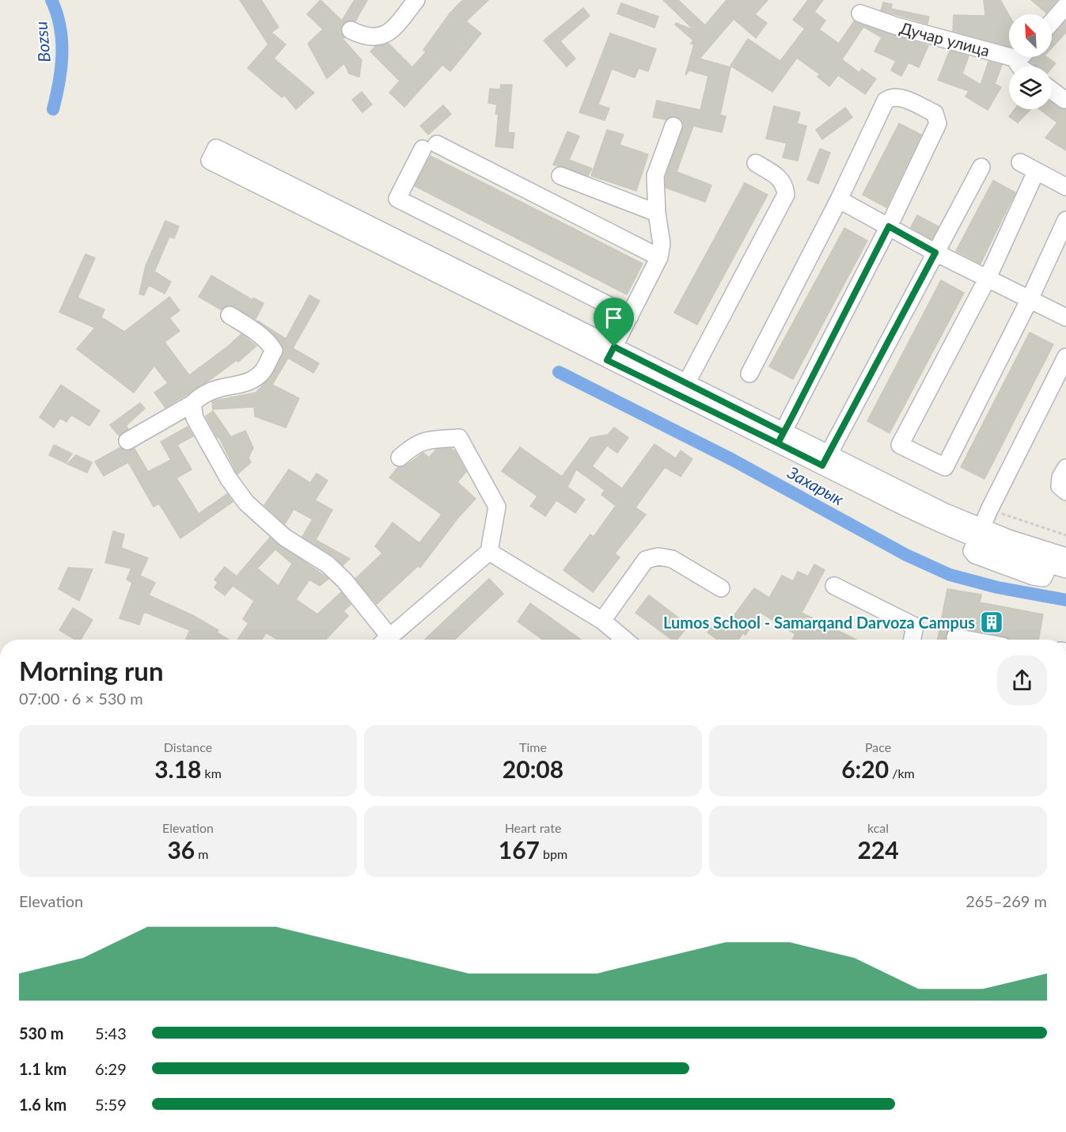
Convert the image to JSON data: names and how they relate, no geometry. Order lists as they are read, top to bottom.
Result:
{
  "streets": {
    "street": ["Дучар улица"]
  },
  "water": ["Bozsu", "Захарык"],
  "places": {
    "building": ["Lumos School - Samarqand Darvoza Campus"]
  },
  "north": "top left",
  "page": {
    "heading": ["Morning run", "07:00 · 6 × 530 m"],
    "stats": [
      ["Distance", "3.18 km"],
      ["Time", "20:08"],
      ["Pace", "6:20 /km"],
      ["Elevation", "36 m"],
      ["Heart rate", "167 bpm"],
      ["kcal", "224"]
    ],
    "chart": ["Elevation", "265–269 m"],
    "list": [
      {
        "name": "530 m",
        "note": "5:43"
      },
      {
        "name": "1.1 km",
        "note": "6:29"
      },
      {
        "name": "1.6 km",
        "note": "5:59"
      }
    ]
  }
}
